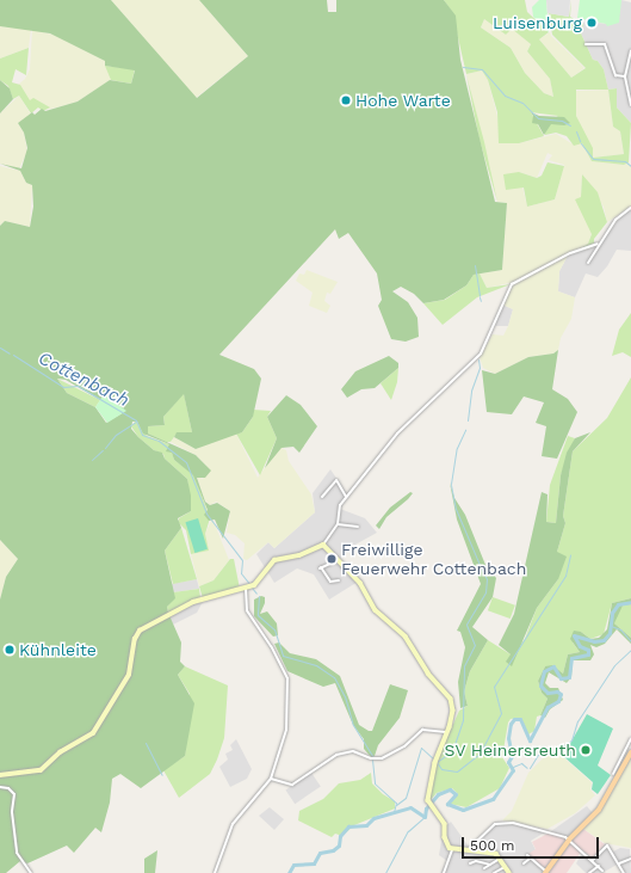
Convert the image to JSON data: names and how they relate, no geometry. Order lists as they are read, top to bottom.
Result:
{
  "water": ["Cottenbach"],
  "places": [
    "Luisenburg",
    "Hohe Warte",
    "Freiwillige Feuerwehr Cottenbach",
    "Kühnleite",
    "SV Heinersreuth"
  ],
  "scale_bar": "500 m"
}
